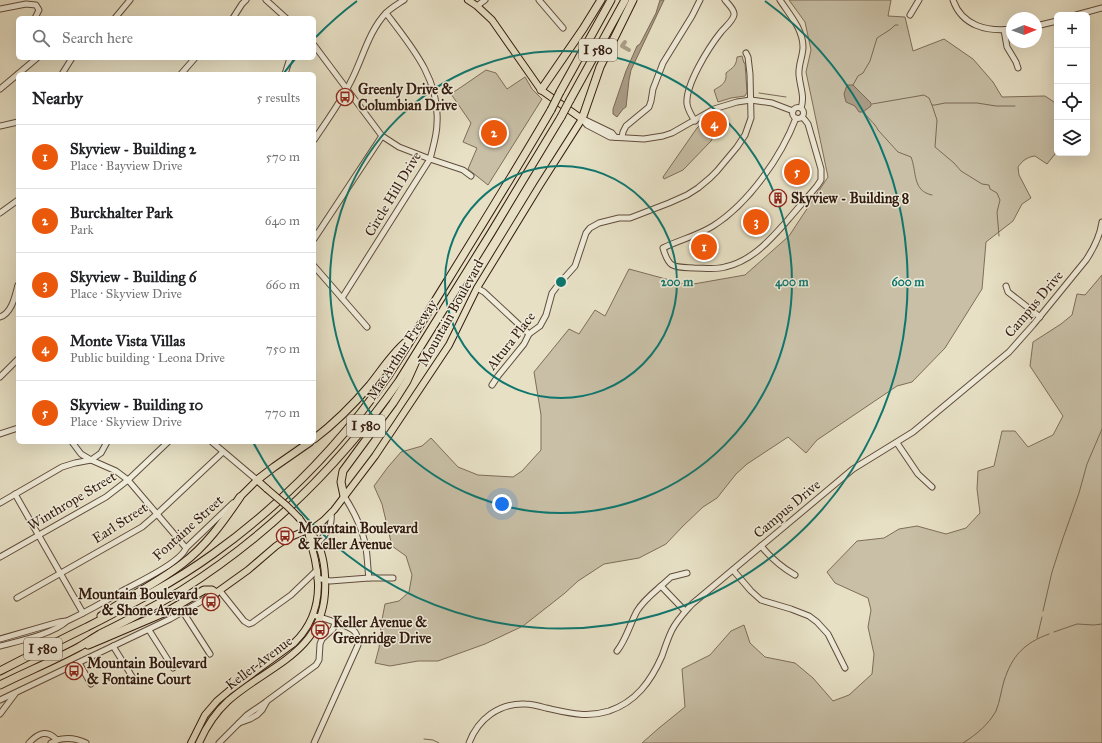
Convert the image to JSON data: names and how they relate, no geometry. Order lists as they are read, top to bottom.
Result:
{
  "streets": {
    "highway": ["I 580", "MacArthur Freeway"],
    "main road": ["Mountain Boulevard", "Fontaine Street", "Keller Avenue"],
    "street": [
      "Circle Hill Drive",
      "Campus Drive",
      "Altura Place",
      "Winthrope Street",
      "Earl Street"
    ]
  },
  "crossings": [
    ["Mountain Boulevard", "Keller Avenue"],
    ["Earl Street", "Keller Avenue"],
    ["Fontaine Street", "Keller Avenue"]
  ],
  "places": {
    "bus stop": [
      "Greenly Drive & Columbian Drive",
      "Mountain Boulevard & Keller Avenue",
      "Mountain Boulevard & Shone Avenue",
      "Keller Avenue & Greenridge Drive",
      "Mountain Boulevard & Fontaine Court"
    ],
    "building": ["Skyview - Building 8"]
  },
  "north": "right",
  "page": {
    "map_buttons": ["+", "−"],
    "search": "Search here",
    "heading": ["Nearby", "5 results"],
    "pins": [
      "4",
      "2",
      "5",
      "3",
      "1"
    ],
    "list": [
      {
        "mark": "1",
        "name": "Skyview - Building 2",
        "note": "Place · Bayview Drive",
        "value": "570 m"
      },
      {
        "mark": "2",
        "name": "Burckhalter Park",
        "note": "Park",
        "value": "640 m"
      },
      {
        "mark": "3",
        "name": "Skyview - Building 6",
        "note": "Place · Skyview Drive",
        "value": "660 m"
      },
      {
        "mark": "4",
        "name": "Monte Vista Villas",
        "note": "Public building · Leona Drive",
        "value": "750 m"
      },
      {
        "mark": "5",
        "name": "Skyview - Building 10",
        "note": "Place · Skyview Drive",
        "value": "770 m"
      }
    ]
  },
  "rings": ["200 m", "400 m", "600 m"]
}
